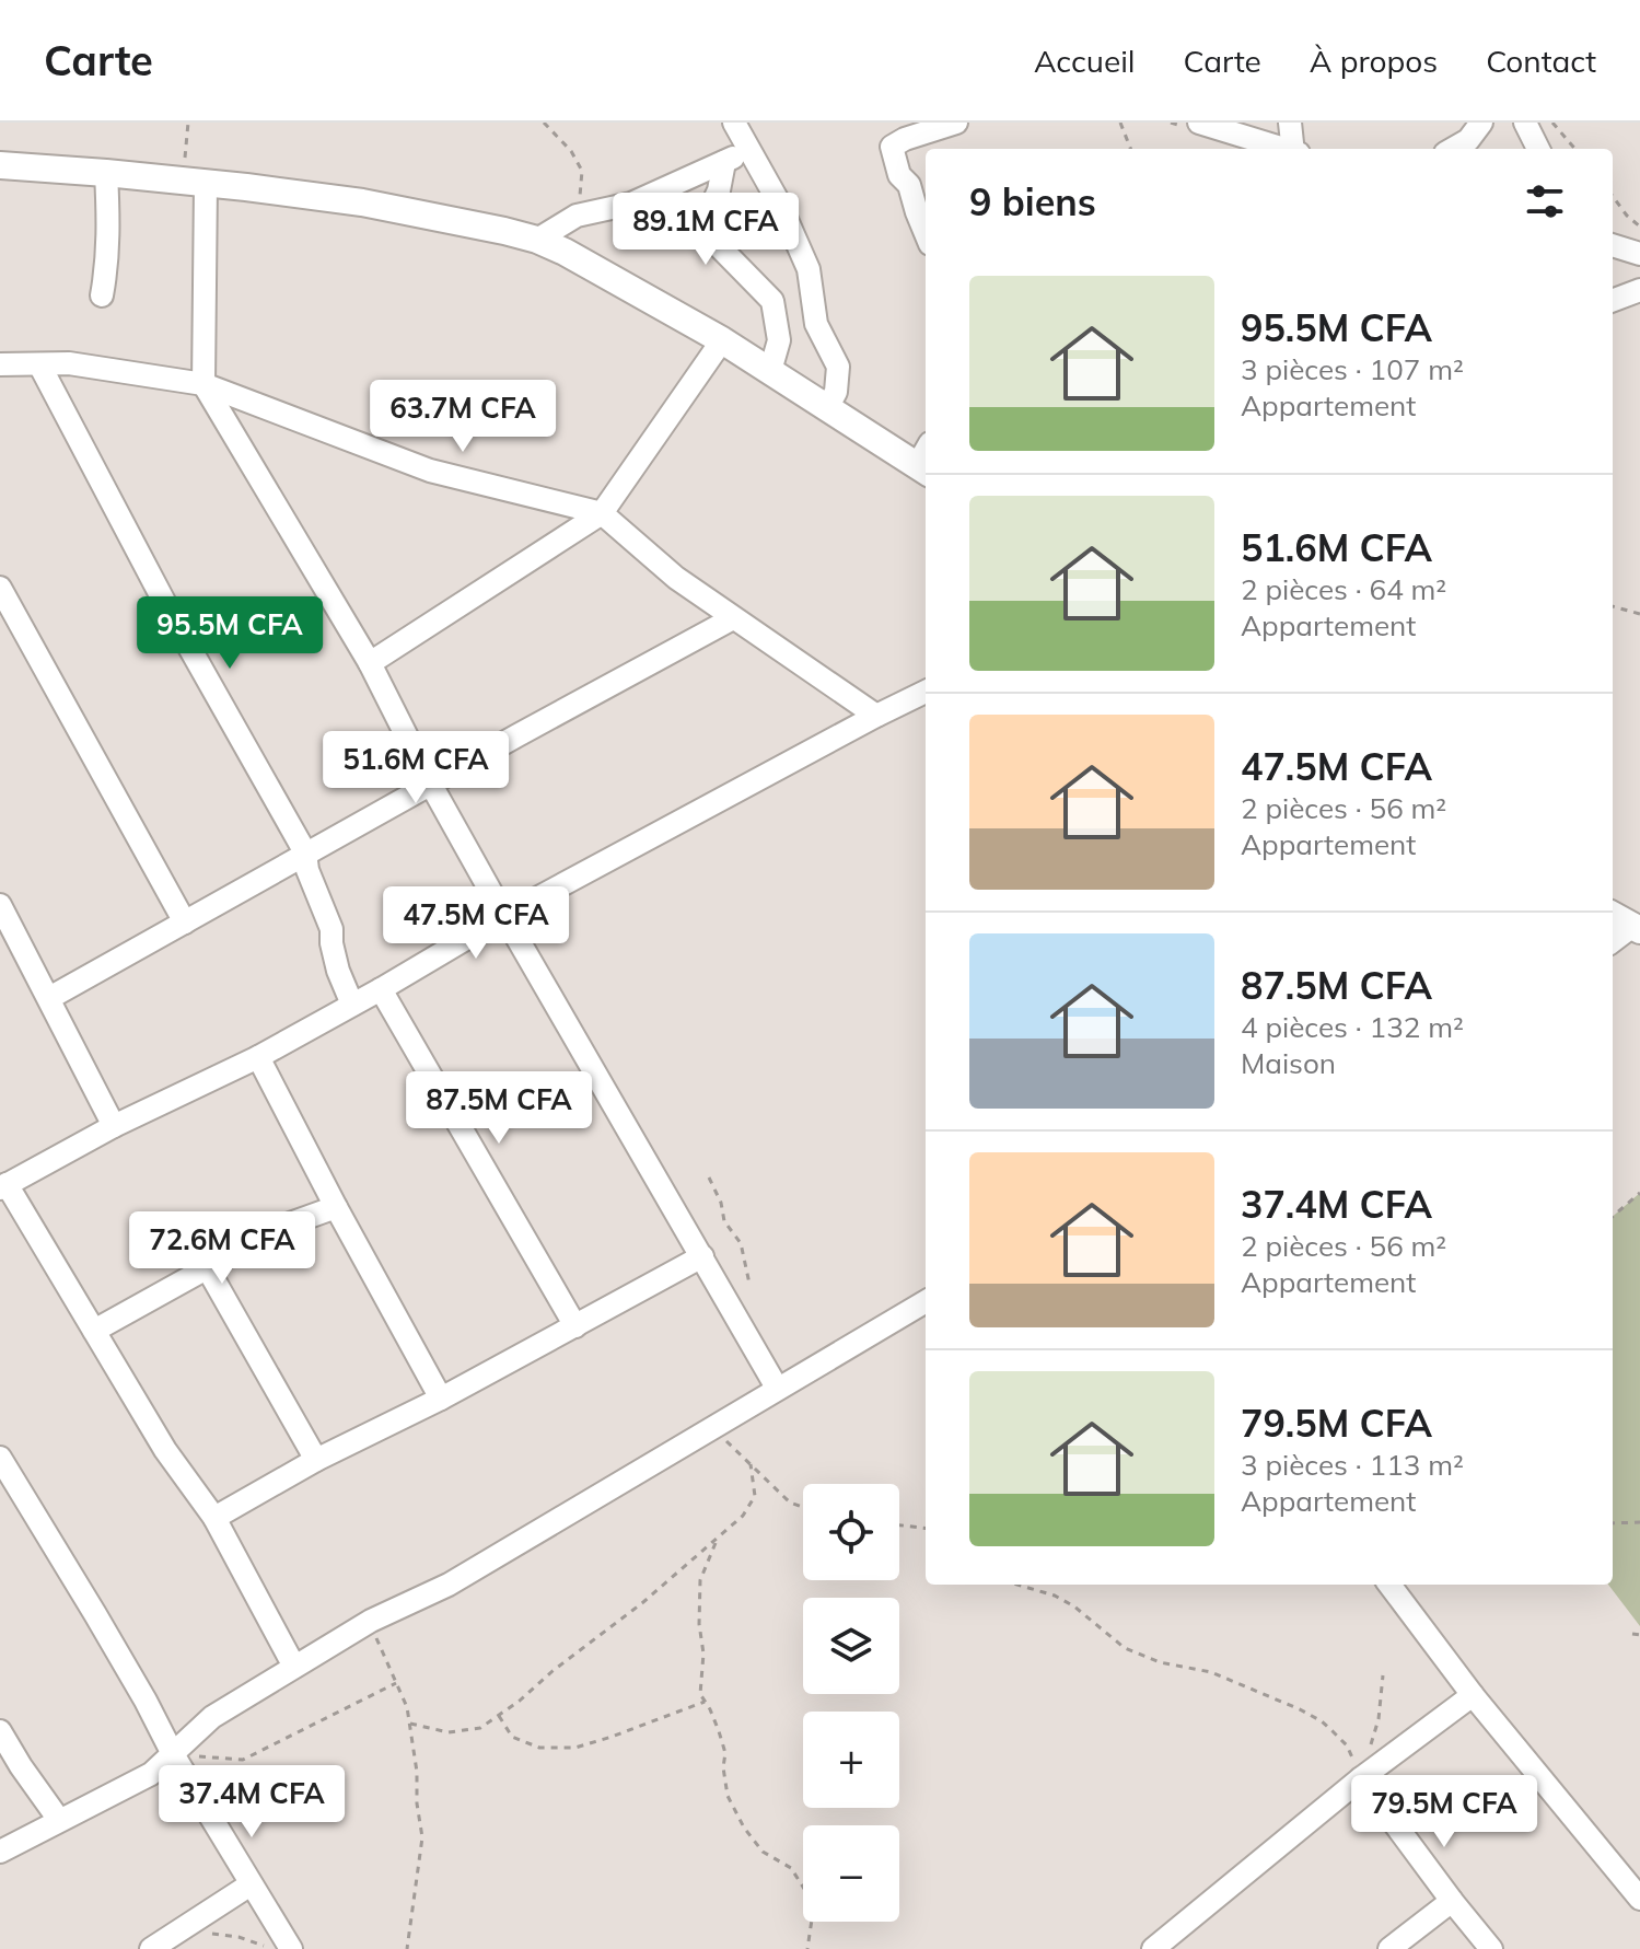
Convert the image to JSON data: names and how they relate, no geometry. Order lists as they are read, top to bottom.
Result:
{
  "page": {
    "header": "Carte",
    "nav": [
      "Accueil",
      "Carte",
      "À propos",
      "Contact"
    ],
    "heading": "9 biens",
    "price": [
      "89.1M CFA",
      "63.7M CFA",
      "95.5M CFA",
      "51.6M CFA",
      "47.5M CFA",
      "87.5M CFA",
      "72.6M CFA",
      "37.4M CFA",
      "79.5M CFA"
    ],
    "list": [
      {
        "name": "95.5M CFA",
        "note": "3 pièces · 107 m² · Appartement"
      },
      {
        "name": "51.6M CFA",
        "note": "2 pièces · 64 m² · Appartement"
      },
      {
        "name": "47.5M CFA",
        "note": "2 pièces · 56 m² · Appartement"
      },
      {
        "name": "87.5M CFA",
        "note": "4 pièces · 132 m² · Maison"
      },
      {
        "name": "37.4M CFA",
        "note": "2 pièces · 56 m² · Appartement"
      },
      {
        "name": "79.5M CFA",
        "note": "3 pièces · 113 m² · Appartement"
      }
    ],
    "map_buttons": ["+", "−"]
  }
}
